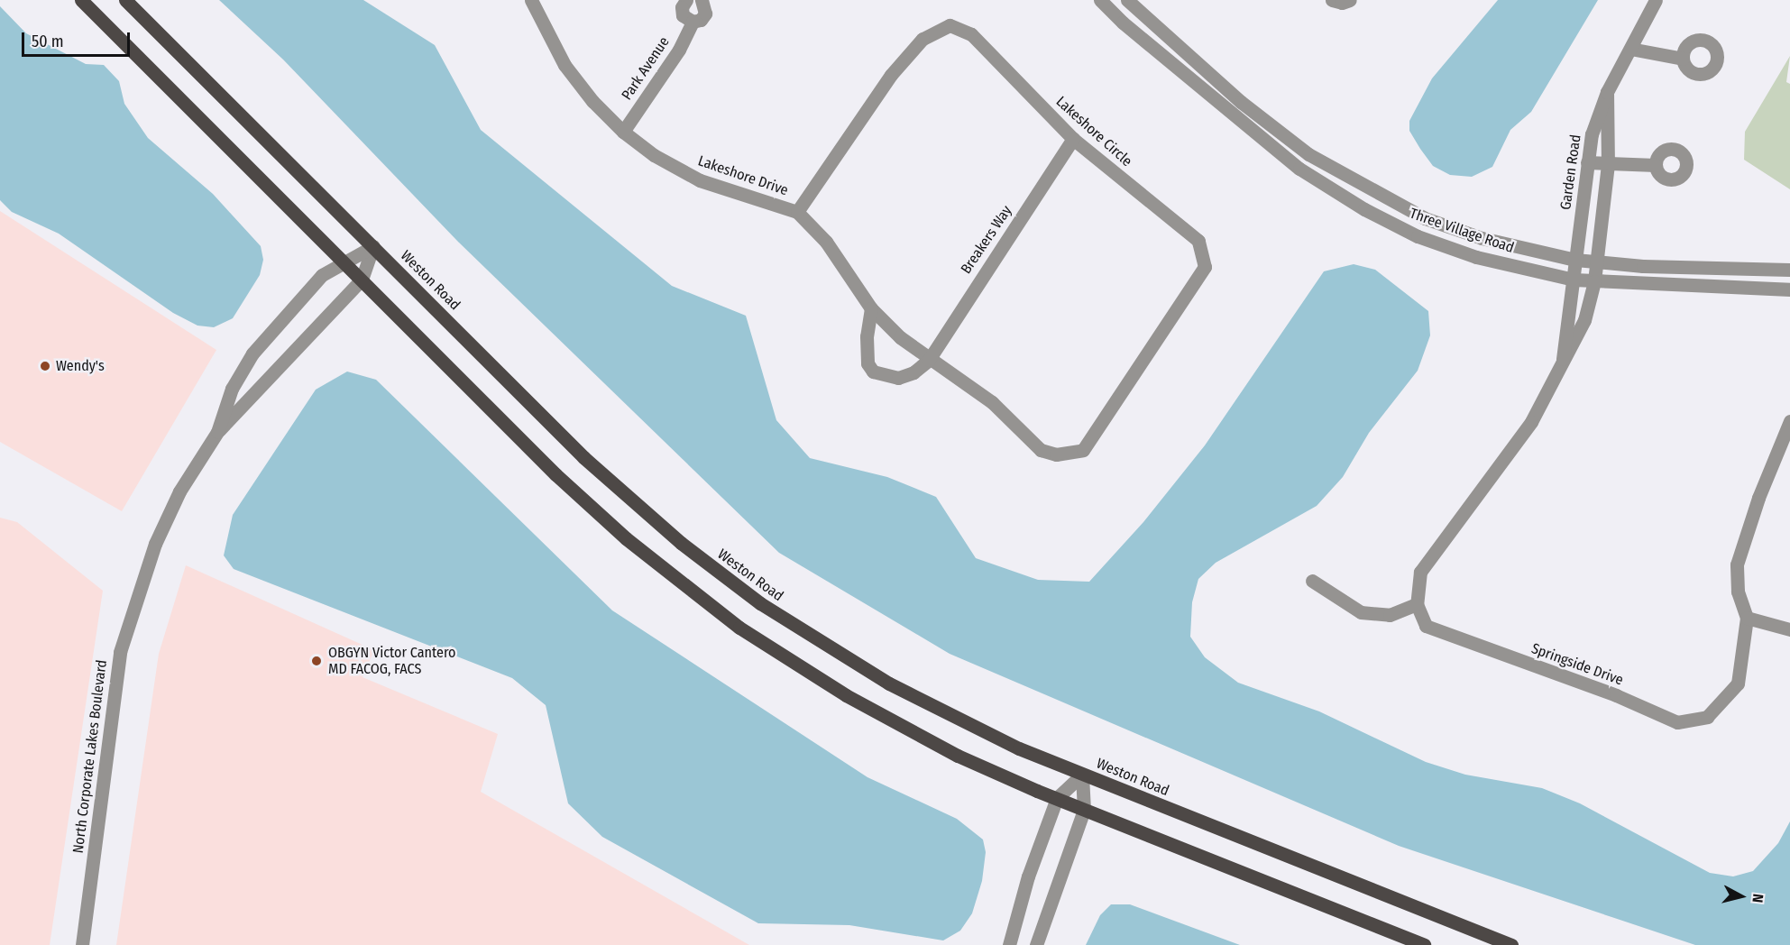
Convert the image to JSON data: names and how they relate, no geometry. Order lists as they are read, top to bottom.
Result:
{
  "streets": {
    "main road": ["Weston Road"],
    "street": [
      "Park Avenue",
      "Lakeshore Circle",
      "Garden Road",
      "Lakeshore Drive",
      "Three Village Road",
      "Breakers Way",
      "Springside Drive",
      "North Corporate Lakes Boulevard"
    ]
  },
  "crossings": [
    ["Park Avenue", "Lakeshore Drive"],
    ["Lakeshore Circle", "Lakeshore Drive"],
    ["Lakeshore Circle", "Breakers Way"],
    ["Garden Road", "Three Village Road"],
    ["Lakeshore Drive", "Breakers Way"],
    ["Weston Road", "North Corporate Lakes Boulevard"]
  ],
  "places": ["Wendy's", "OBGYN Victor Cantero MD FACOG, FACS"],
  "scale_bar": "50 m",
  "north": "right"
}
